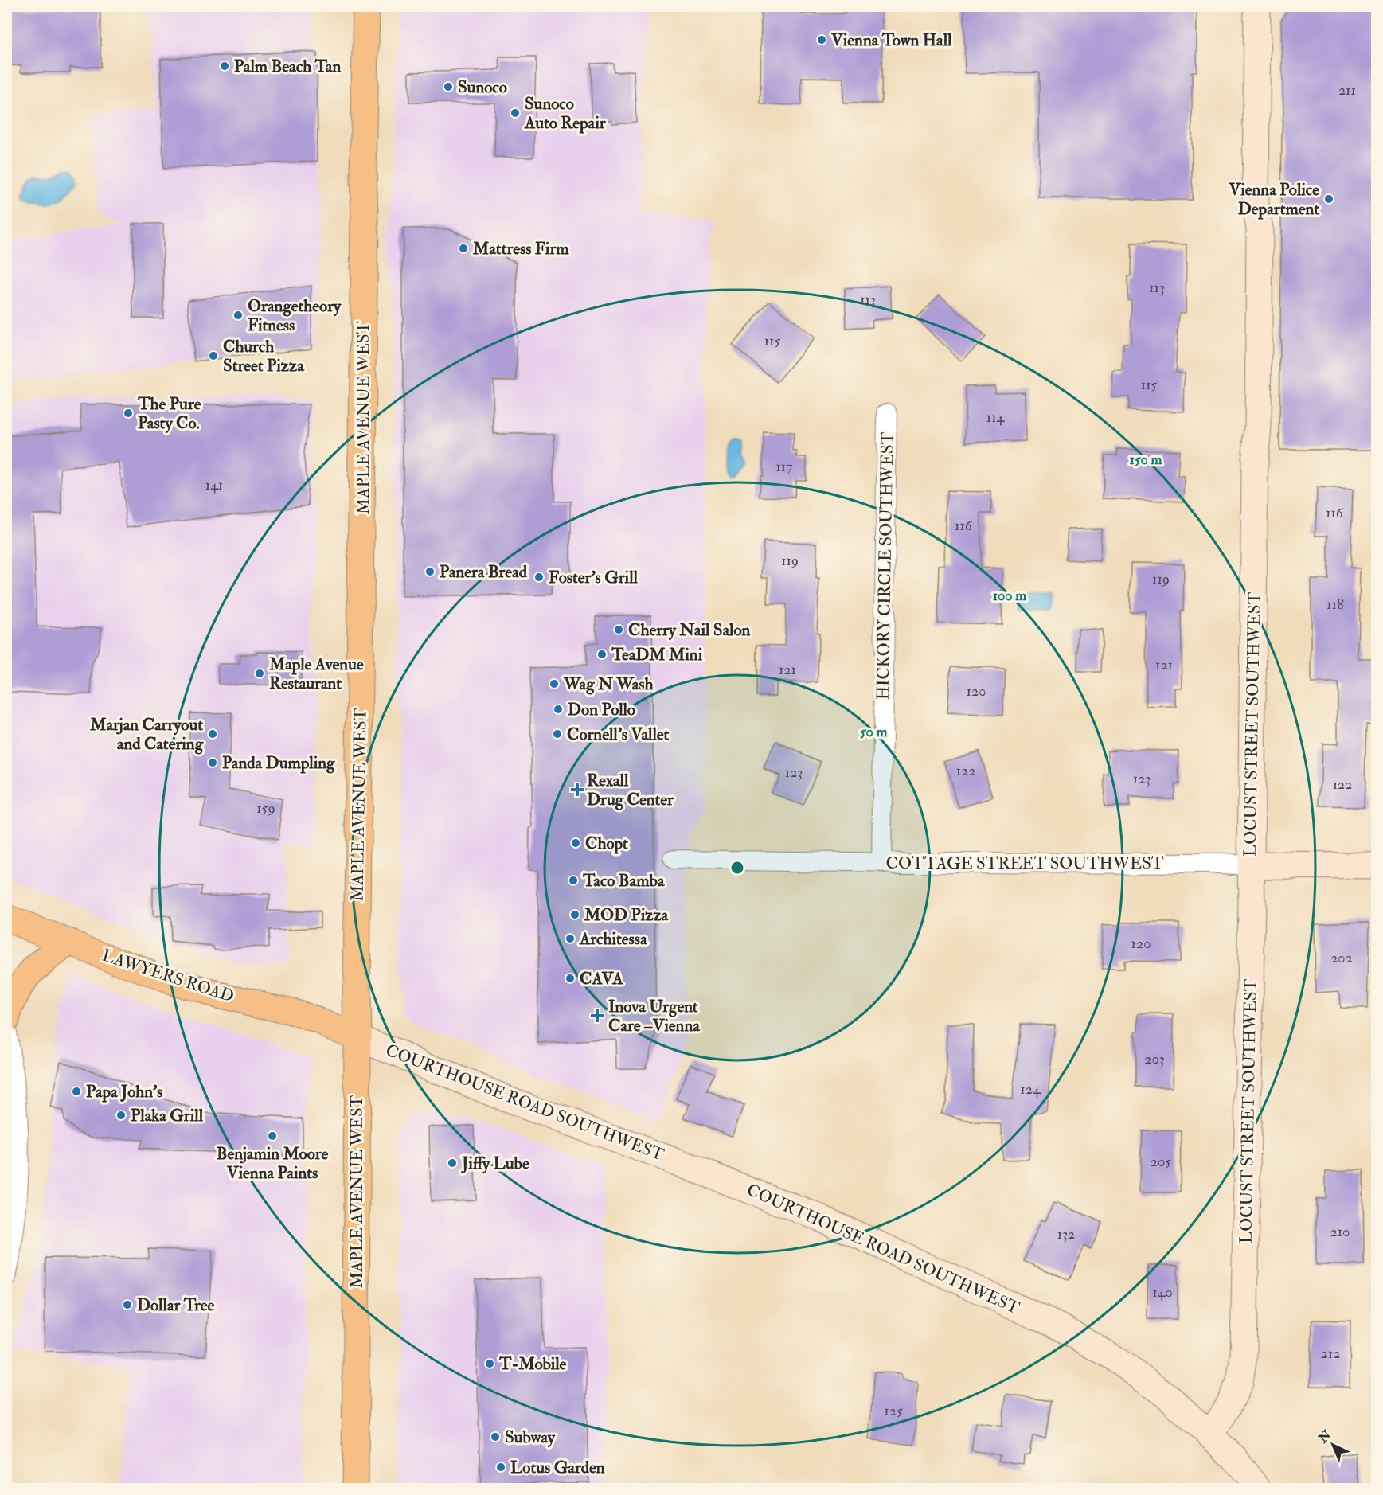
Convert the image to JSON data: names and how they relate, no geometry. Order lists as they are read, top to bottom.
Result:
{
  "streets": {
    "main road": ["MAPLE AVENUE WEST", "LAWYERS ROAD"],
    "street": [
      "HICKORY CIRCLE SOUTHWEST",
      "LOCUST STREET SOUTHWEST",
      "COTTAGE STREET SOUTHWEST",
      "COURTHOUSE ROAD SOUTHWEST"
    ]
  },
  "crossings": [
    ["MAPLE AVENUE WEST", "LAWYERS ROAD"],
    ["MAPLE AVENUE WEST", "COURTHOUSE ROAD SOUTHWEST"],
    ["HICKORY CIRCLE SOUTHWEST", "COTTAGE STREET SOUTHWEST"],
    ["LOCUST STREET SOUTHWEST", "COTTAGE STREET SOUTHWEST"],
    ["LOCUST STREET SOUTHWEST", "COURTHOUSE ROAD SOUTHWEST"],
    ["LAWYERS ROAD", "COURTHOUSE ROAD SOUTHWEST"]
  ],
  "places": {
    "other": [
      "Vienna Town Hall",
      "Palm Beach Tan",
      "Sunoco",
      "Sunoco Auto Repair",
      "Vienna Police Department",
      "Mattress Firm",
      "Orangetheory Fitness",
      "Church Street Pizza",
      "The Pure Pasty Co.",
      "Panera Bread",
      "Foster's Grill",
      "Cherry Nail Salon",
      "TeaDM Mini",
      "Maple Avenue Restaurant",
      "Wag N Wash",
      "Don Pollo",
      "Marjan Carryout and Catering",
      "Cornell's Vallet",
      "Panda Dumpling",
      "Chopt",
      "Taco Bamba",
      "MOD Pizza",
      "Architessa",
      "CAVA",
      "Papa John's",
      "Plaka Grill",
      "Benjamin Moore Vienna Paints",
      "Jiffy Lube",
      "Dollar Tree",
      "T-Mobile",
      "Subway",
      "Lotus Garden"
    ],
    "health": ["Rexall Drug Center", "Inova Urgent Care –Vienna"]
  },
  "house_numbers": [
    "211",
    "113",
    "113",
    "115",
    "115",
    "114",
    "117",
    "141",
    "116",
    "116",
    "119",
    "119",
    "118",
    "121",
    "121",
    "120",
    "122",
    "123",
    "123",
    "122",
    "159",
    "120",
    "202",
    "203",
    "124",
    "205",
    "210",
    "132",
    "140",
    "212",
    "125"
  ],
  "north": "top left",
  "rings": ["150 m", "100 m", "50 m"]
}
